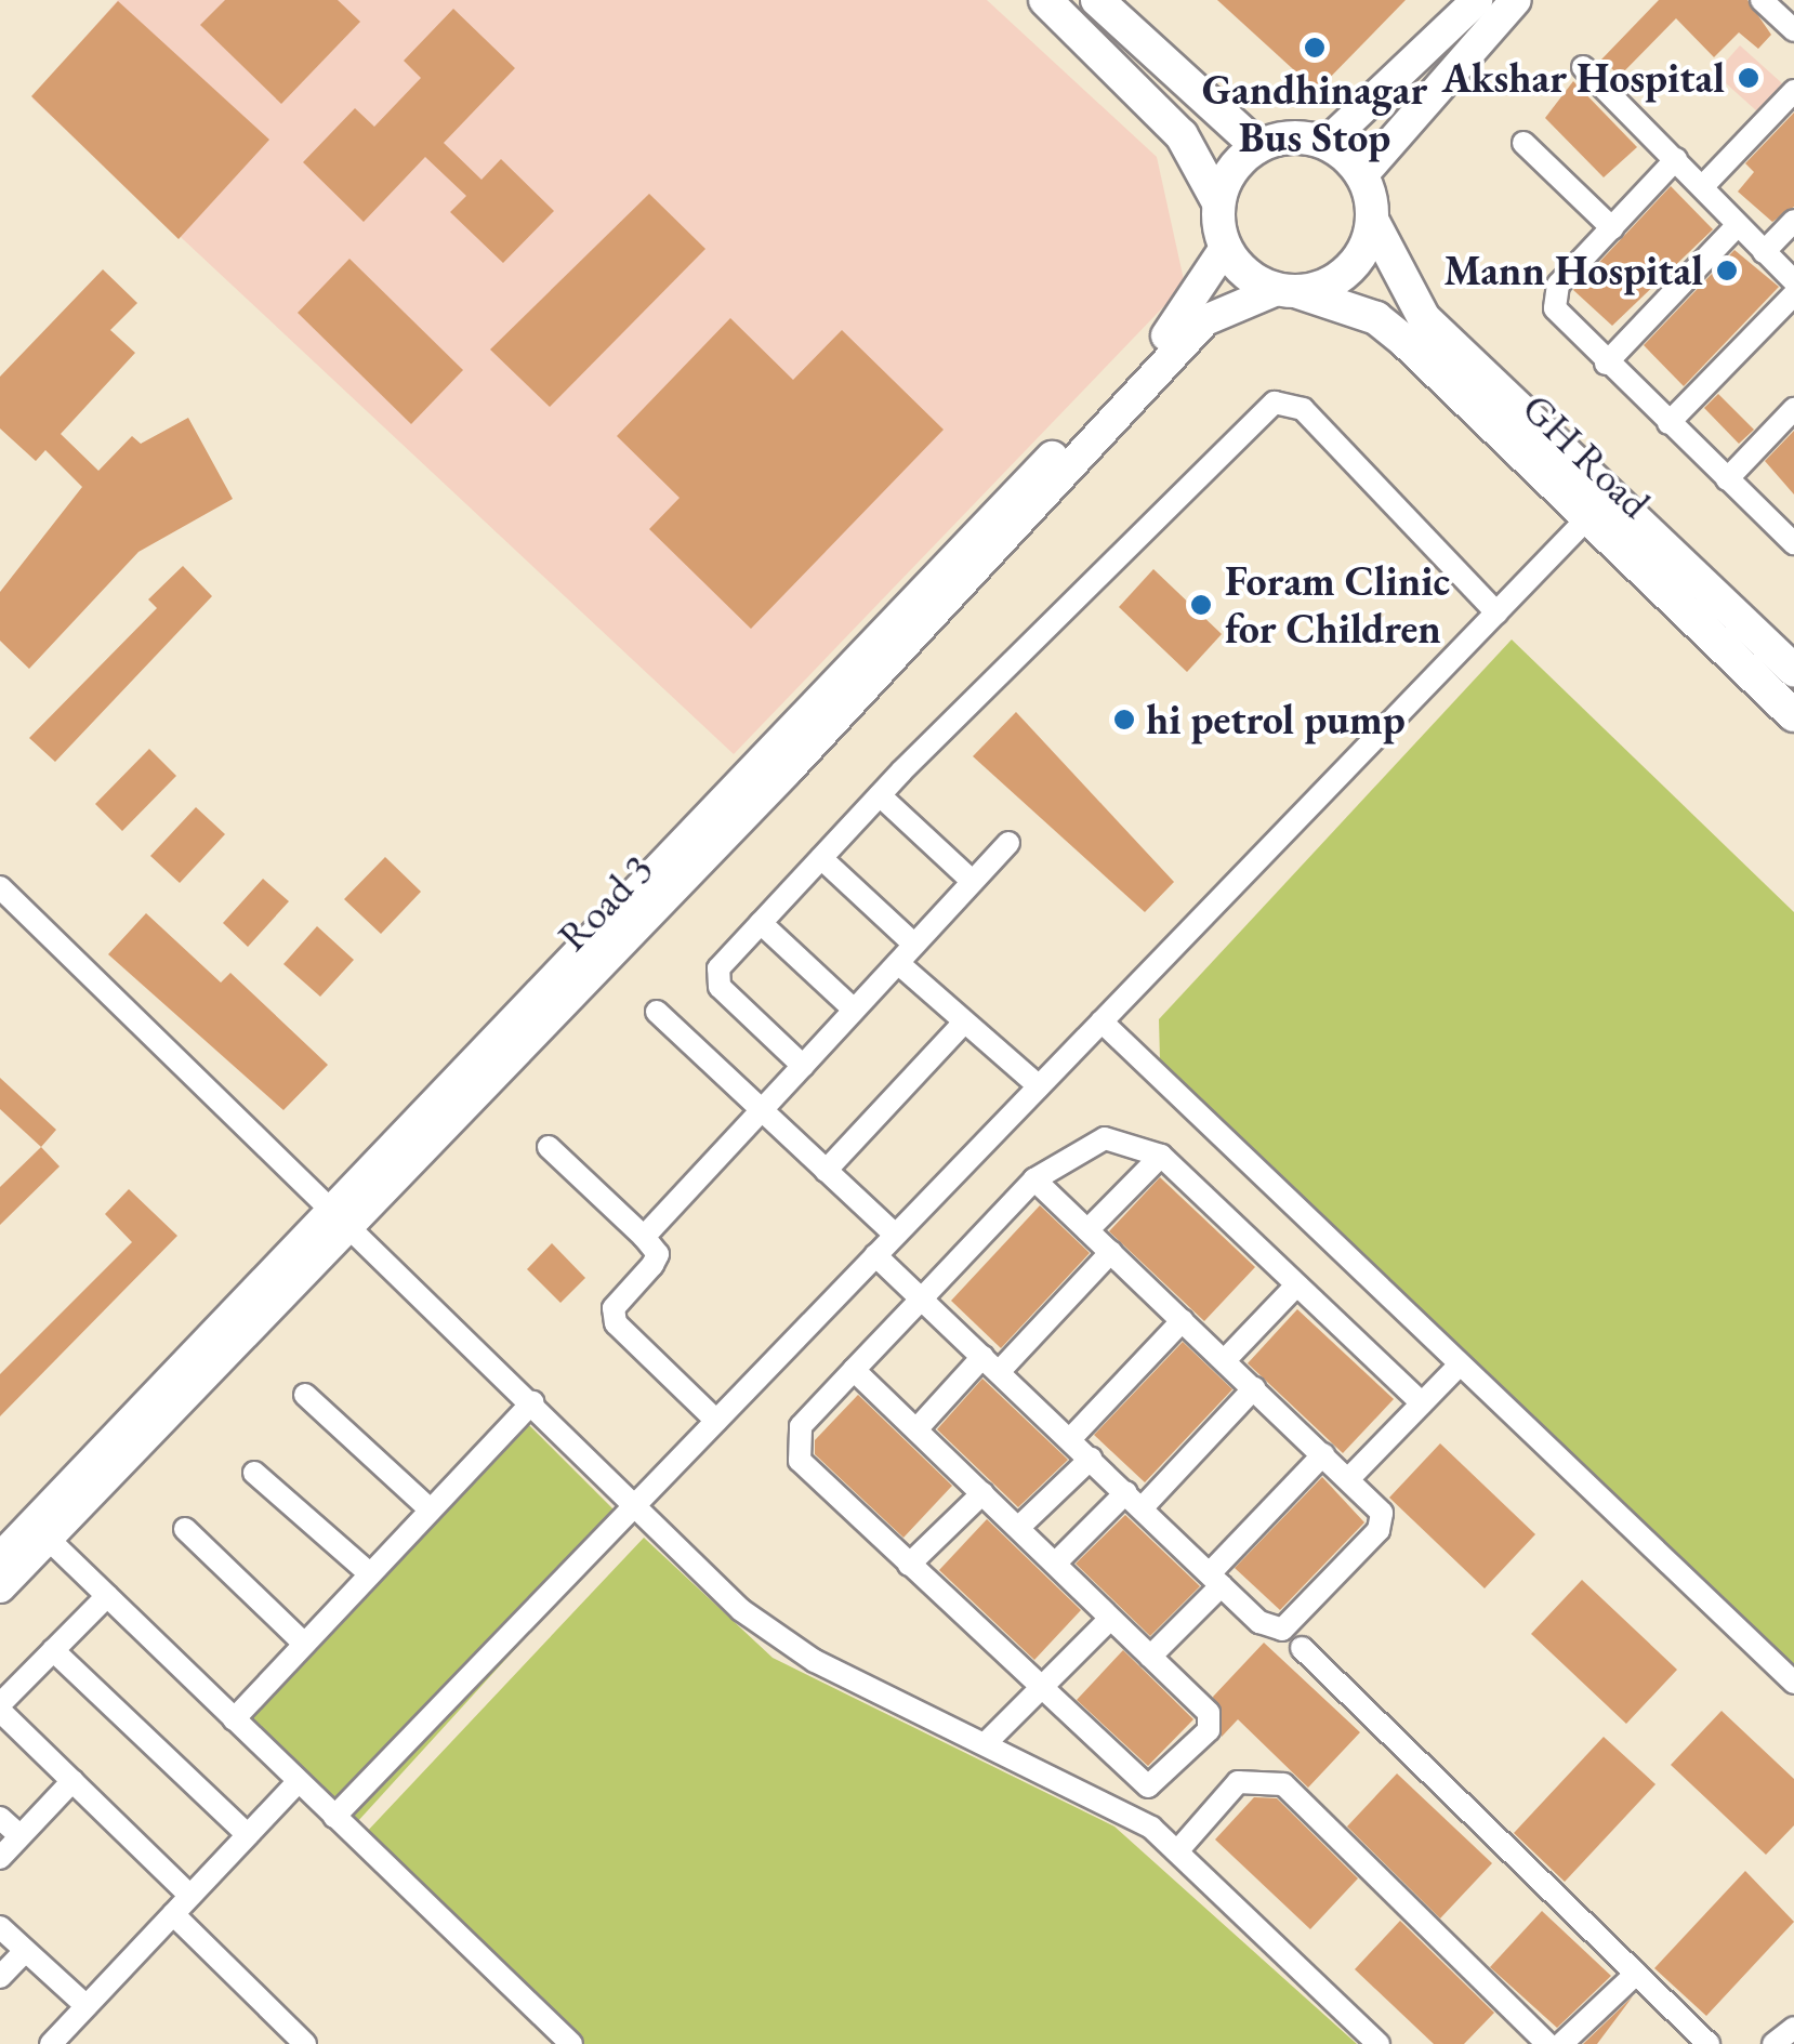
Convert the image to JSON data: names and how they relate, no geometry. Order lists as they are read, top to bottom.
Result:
{
  "streets": {
    "main road": ["GH Road"],
    "street": ["Road 3"]
  },
  "crossings": [
    ["GH Road", "Road 3"]
  ],
  "places": [
    "Gandhinagar Bus Stop",
    "Akshar Hospital",
    "Mann Hospital",
    "Foram Clinic for Children",
    "hi petrol pump"
  ]
}
